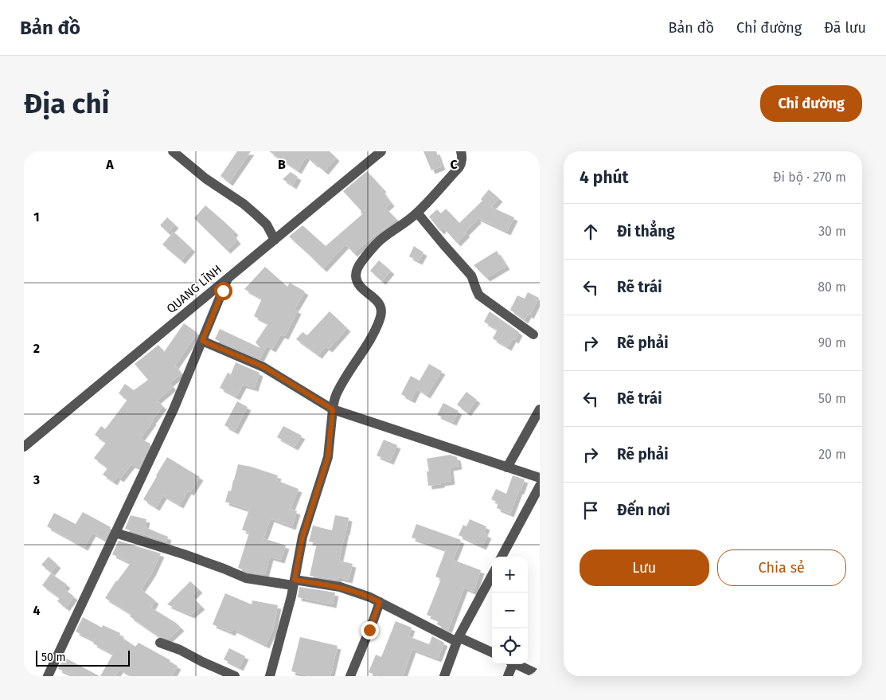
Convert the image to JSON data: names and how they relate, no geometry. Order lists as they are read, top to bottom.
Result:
{
  "streets": {
    "street": ["QUANG LĨNH"]
  },
  "scale_bar": "50 m",
  "page": {
    "header": "Bản đồ",
    "nav": ["Bản đồ", "Chỉ đường", "Đã lưu"],
    "buttons": [
      "Chỉ đường",
      ["Lưu", "Chia sẻ"]
    ],
    "title": "Địa chỉ",
    "heading": ["4 phút", "Đi bộ · 270 m"],
    "list": [
      ["Đi thẳng", "30 m"],
      ["Rẽ trái", "80 m"],
      ["Rẽ phải", "90 m"],
      ["Rẽ trái", "50 m"],
      ["Rẽ phải", "20 m"],
      "Đến nơi"
    ],
    "map_buttons": ["+", "−"],
    "scale": "50 m"
  },
  "grid": {
    "columns": ["A", "B", "C"],
    "rows": [
      "1",
      "2",
      "3",
      "4"
    ]
  }
}
